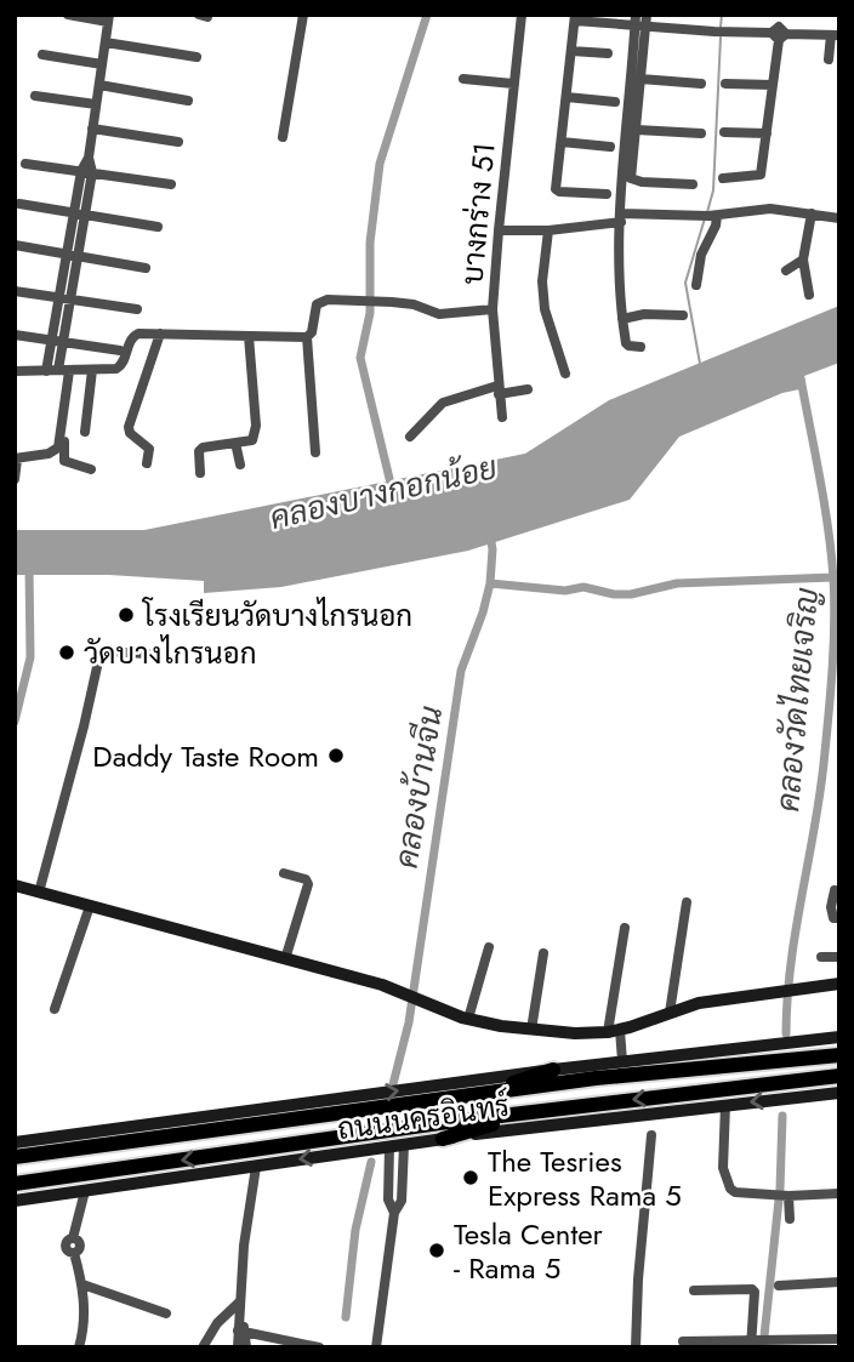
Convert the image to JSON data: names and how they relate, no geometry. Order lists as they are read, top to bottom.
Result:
{
  "streets": {
    "main road": ["ถนนนครอินทร์"],
    "street": ["บางกร่าง 51"]
  },
  "water": ["คลองบางกอกน้อย", "คลองวัดไทยเจริญ", "คลองบ้านจีน"],
  "places": [
    "โรงเรียนวัดบางไกรนอก",
    "วัดบางไกรนอก",
    "Daddy Taste Room",
    "The Tesries Express Rama 5",
    "Tesla Center - Rama 5"
  ]
}
